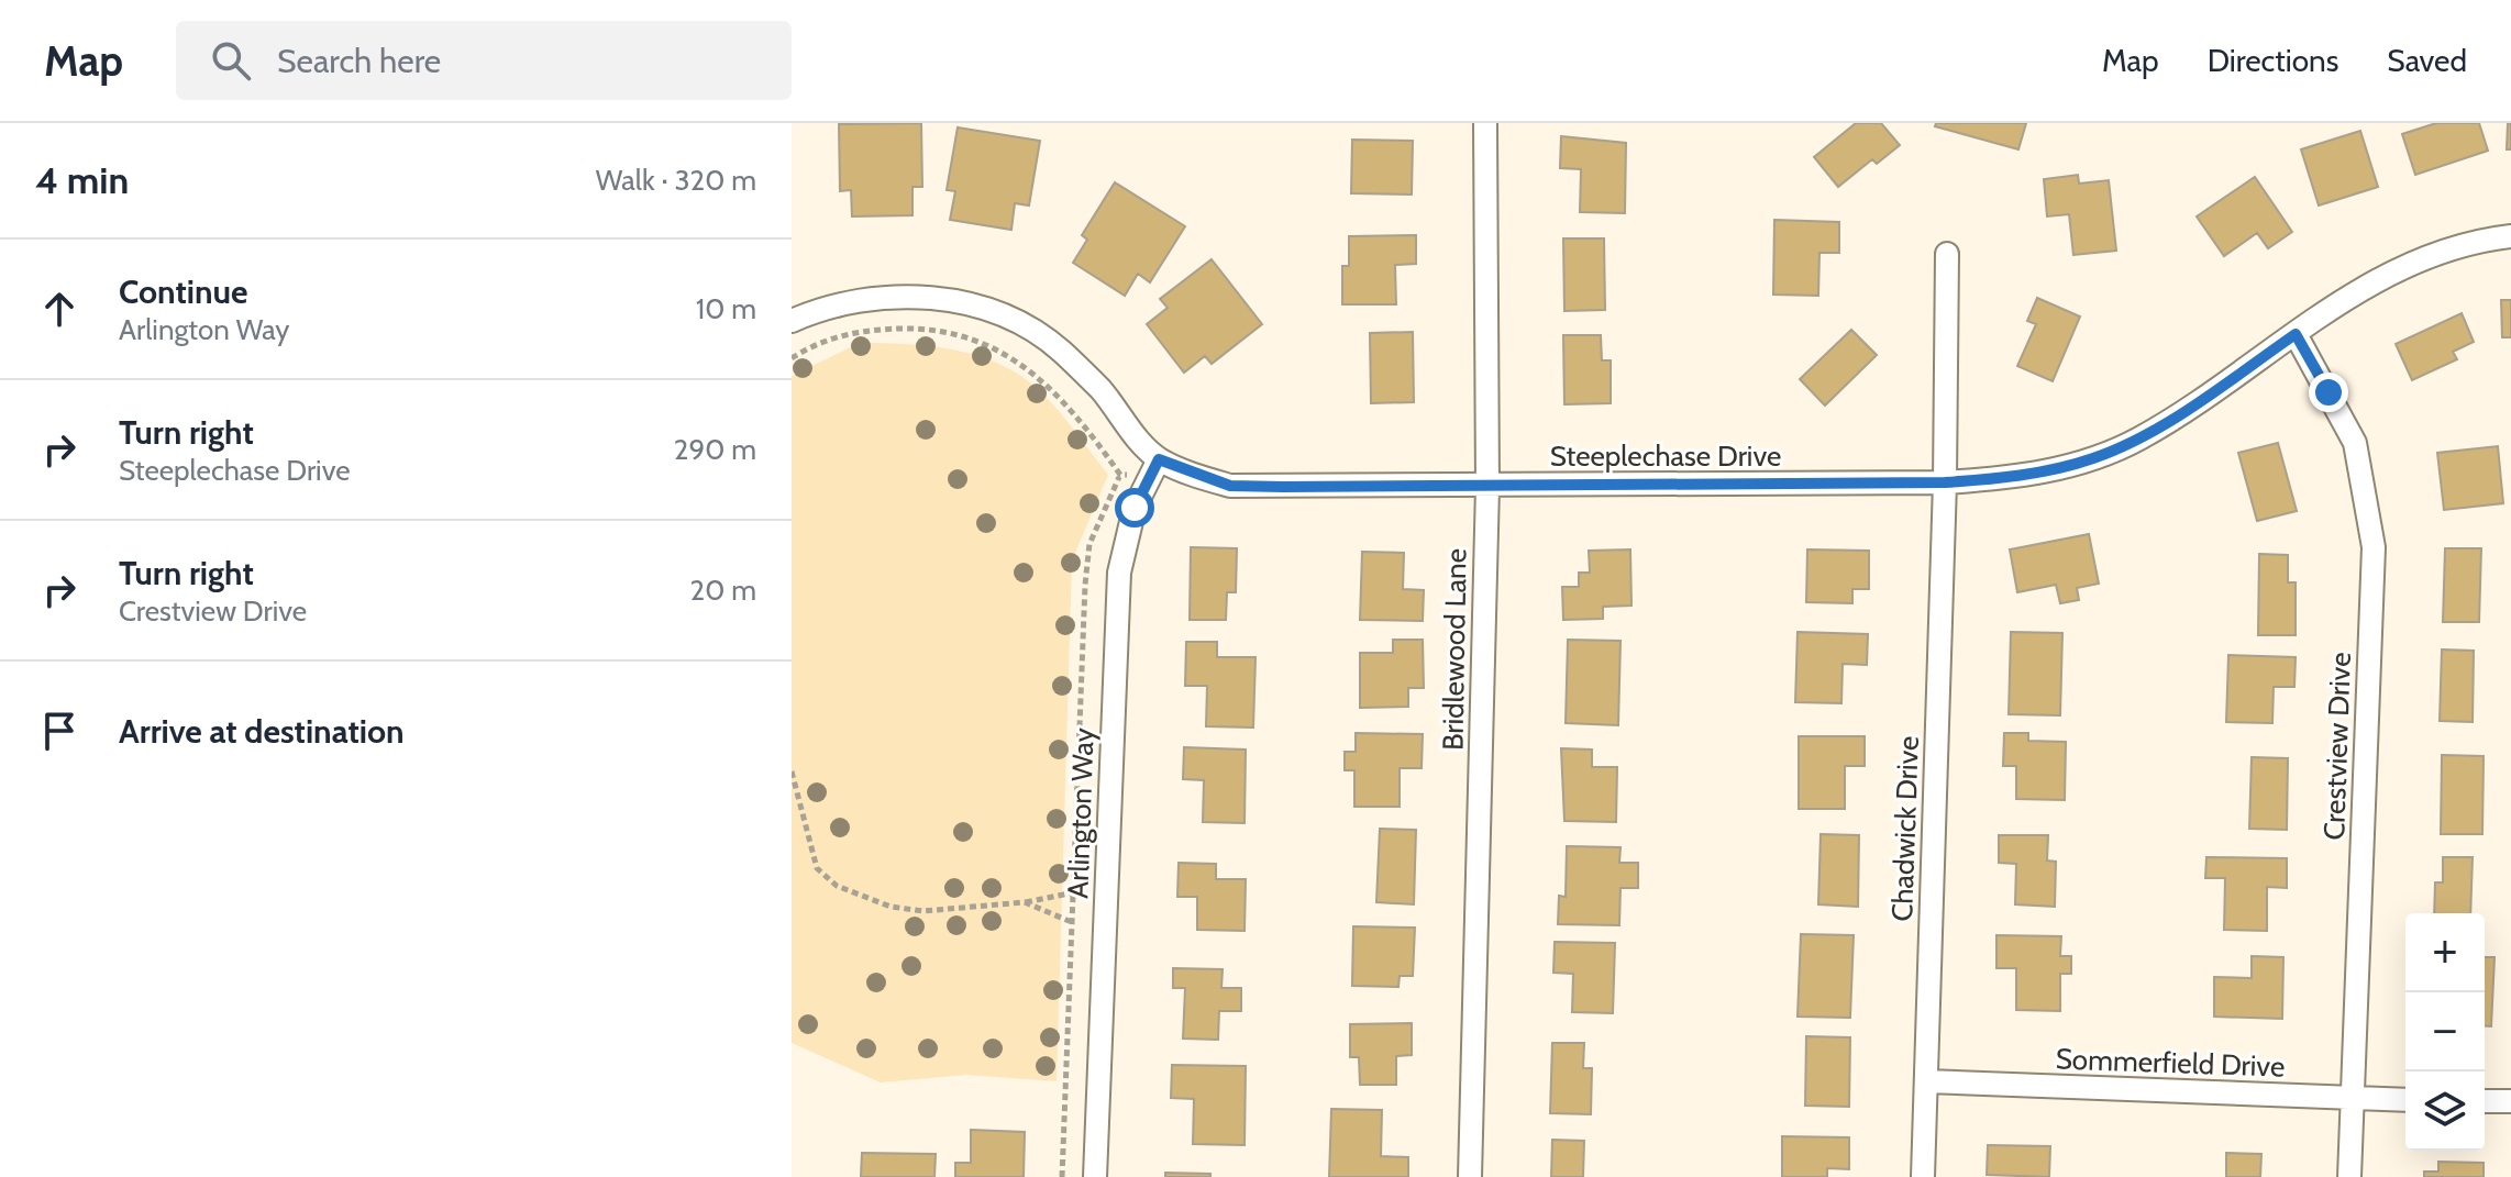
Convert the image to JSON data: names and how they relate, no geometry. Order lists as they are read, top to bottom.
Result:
{
  "streets": {
    "street": [
      "Steeplechase Drive",
      "Bridlewood Lane",
      "Crestview Drive",
      "Arlington Way",
      "Chadwick Drive",
      "Sommerfield Drive"
    ]
  },
  "crossings": [
    ["Steeplechase Drive", "Bridlewood Lane"],
    ["Steeplechase Drive", "Crestview Drive"],
    ["Steeplechase Drive", "Arlington Way"],
    ["Steeplechase Drive", "Chadwick Drive"],
    ["Crestview Drive", "Sommerfield Drive"],
    ["Chadwick Drive", "Sommerfield Drive"]
  ],
  "page": {
    "header": "Map",
    "search": "Search here",
    "nav": ["Map", "Directions", "Saved"],
    "heading": ["4 min", "Walk · 320 m"],
    "list": [
      ["Continue", "Arlington Way", "10 m"],
      ["Turn right", "Steeplechase Drive", "290 m"],
      ["Turn right", "Crestview Drive", "20 m"],
      "Arrive at destination"
    ],
    "map_buttons": ["+", "−"]
  }
}
